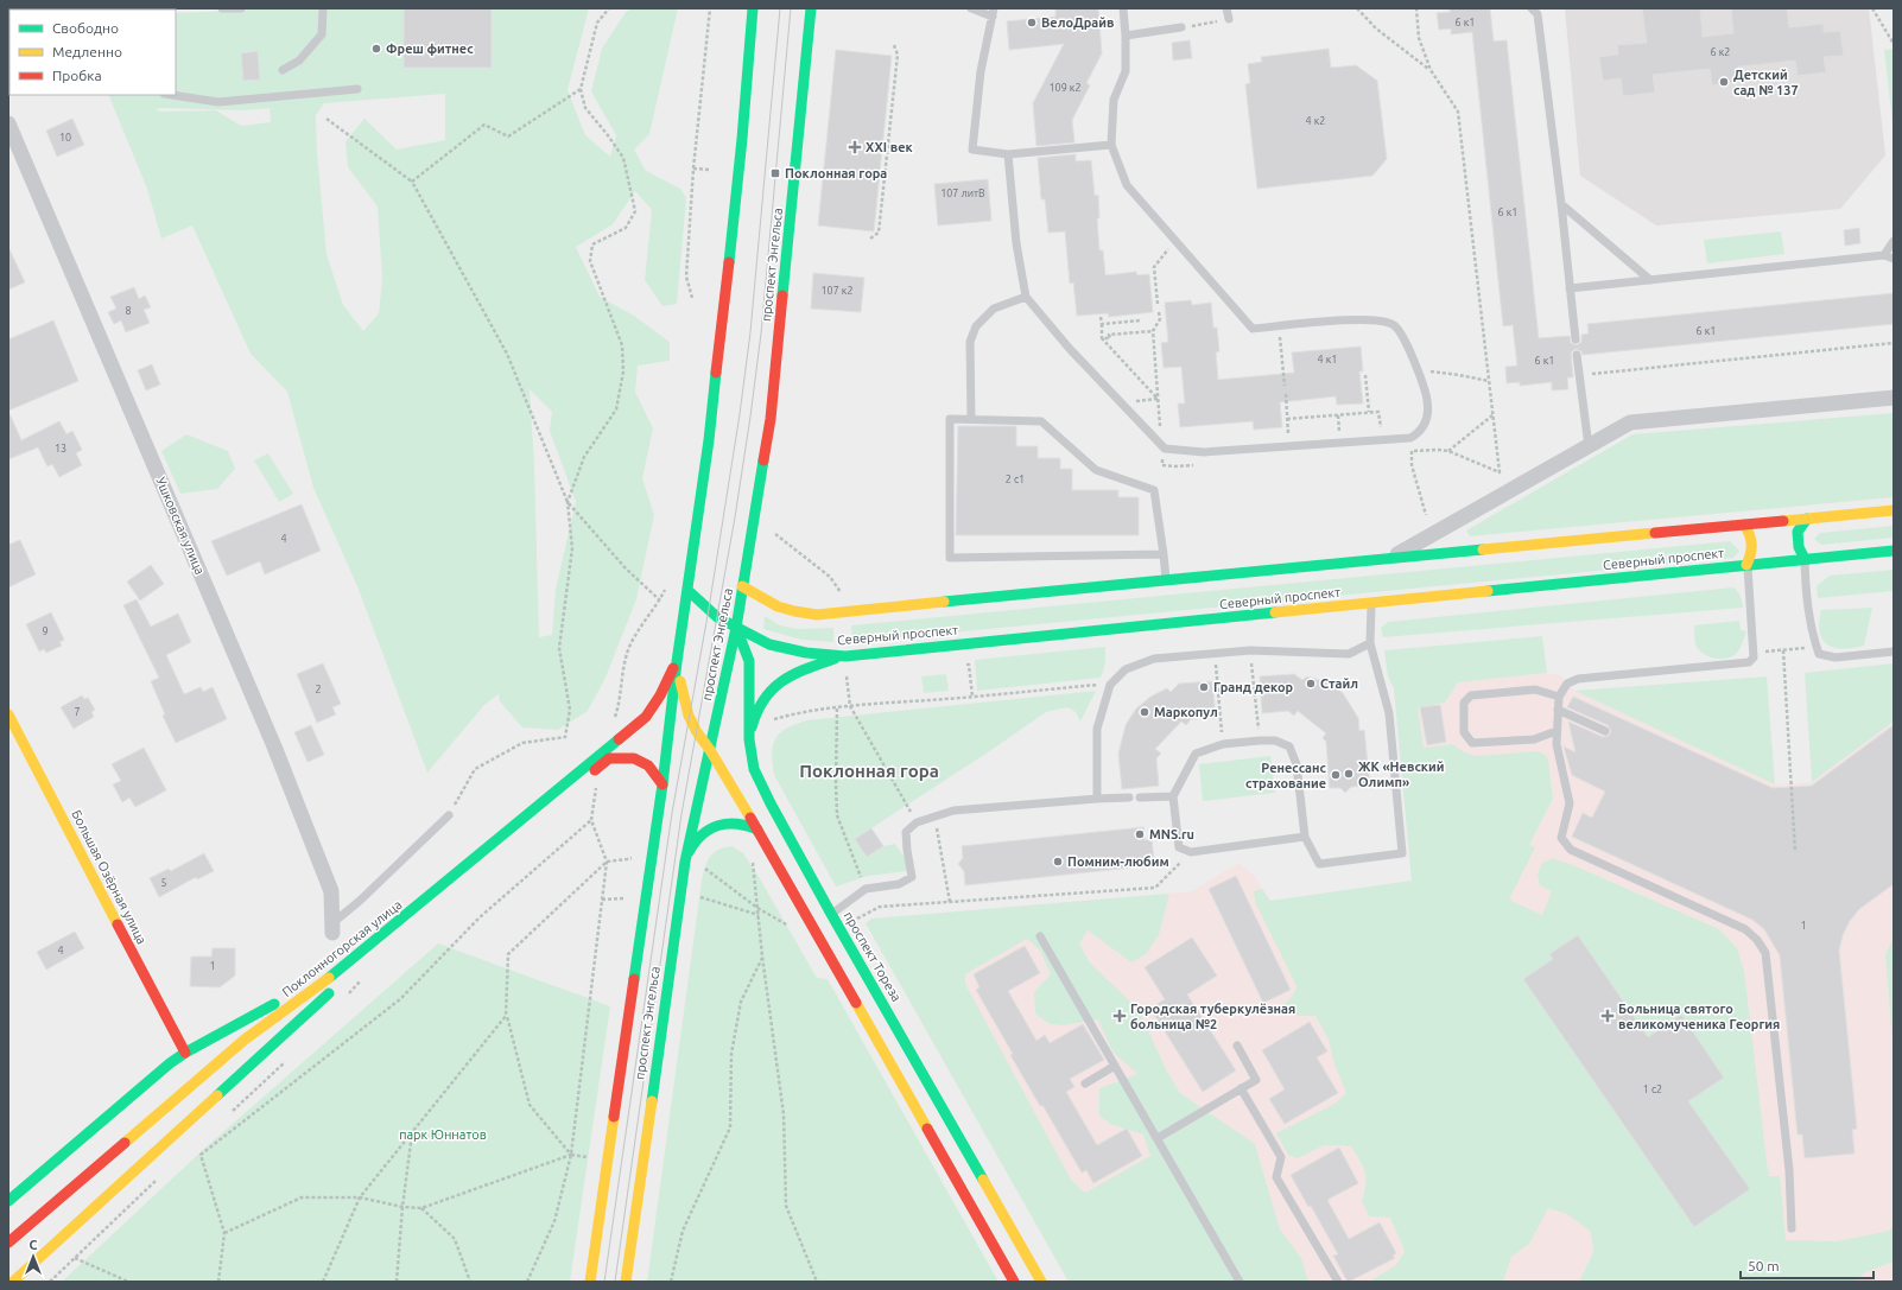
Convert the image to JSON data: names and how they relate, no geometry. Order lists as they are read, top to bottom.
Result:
{
  "streets": {
    "main road": [
      "проспект Энгельса",
      "Северный проспект",
      "Большая Озёрная улица",
      "Поклонногорская улица",
      "проспект Тореза"
    ],
    "street": ["Ушковская улица"]
  },
  "crossings": [
    ["проспект Энгельса", "Северный проспект"],
    ["проспект Энгельса", "Поклонногорская улица"],
    ["проспект Энгельса", "проспект Тореза"],
    ["Северный проспект", "проспект Тореза"]
  ],
  "districts": ["Поклонная гора"],
  "parks": ["парк Юннатов"],
  "places": {
    "other": [
      "ВелоДрайв",
      "Фреш фитнес",
      "Детский сад № 137",
      "Стайл",
      "Гранд декор",
      "Маркопул",
      "ЖК «Невский Олимп»",
      "Ренессанс страхование",
      "MNS.ru",
      "Помним-любим"
    ],
    "health": ["XXI век", "Городская туберкулёзная больница №2", "Больница святого великомученика Георгия"],
    "transit": ["Поклонная гора"]
  },
  "house_numbers": [
    "6 к1",
    "6 к2",
    "109 к2",
    "4 к2",
    "10",
    "107 литВ",
    "6 к1",
    "107 к2",
    "8",
    "6 к1",
    "4 к1",
    "6 к1",
    "13",
    "2 с1",
    "4",
    "9",
    "2",
    "7",
    "5",
    "1",
    "4",
    "1",
    "1 с2"
  ],
  "legend": ["Свободно", "Медленно", "Пробка"],
  "scale_bar": "50 m",
  "north": "top"
}
